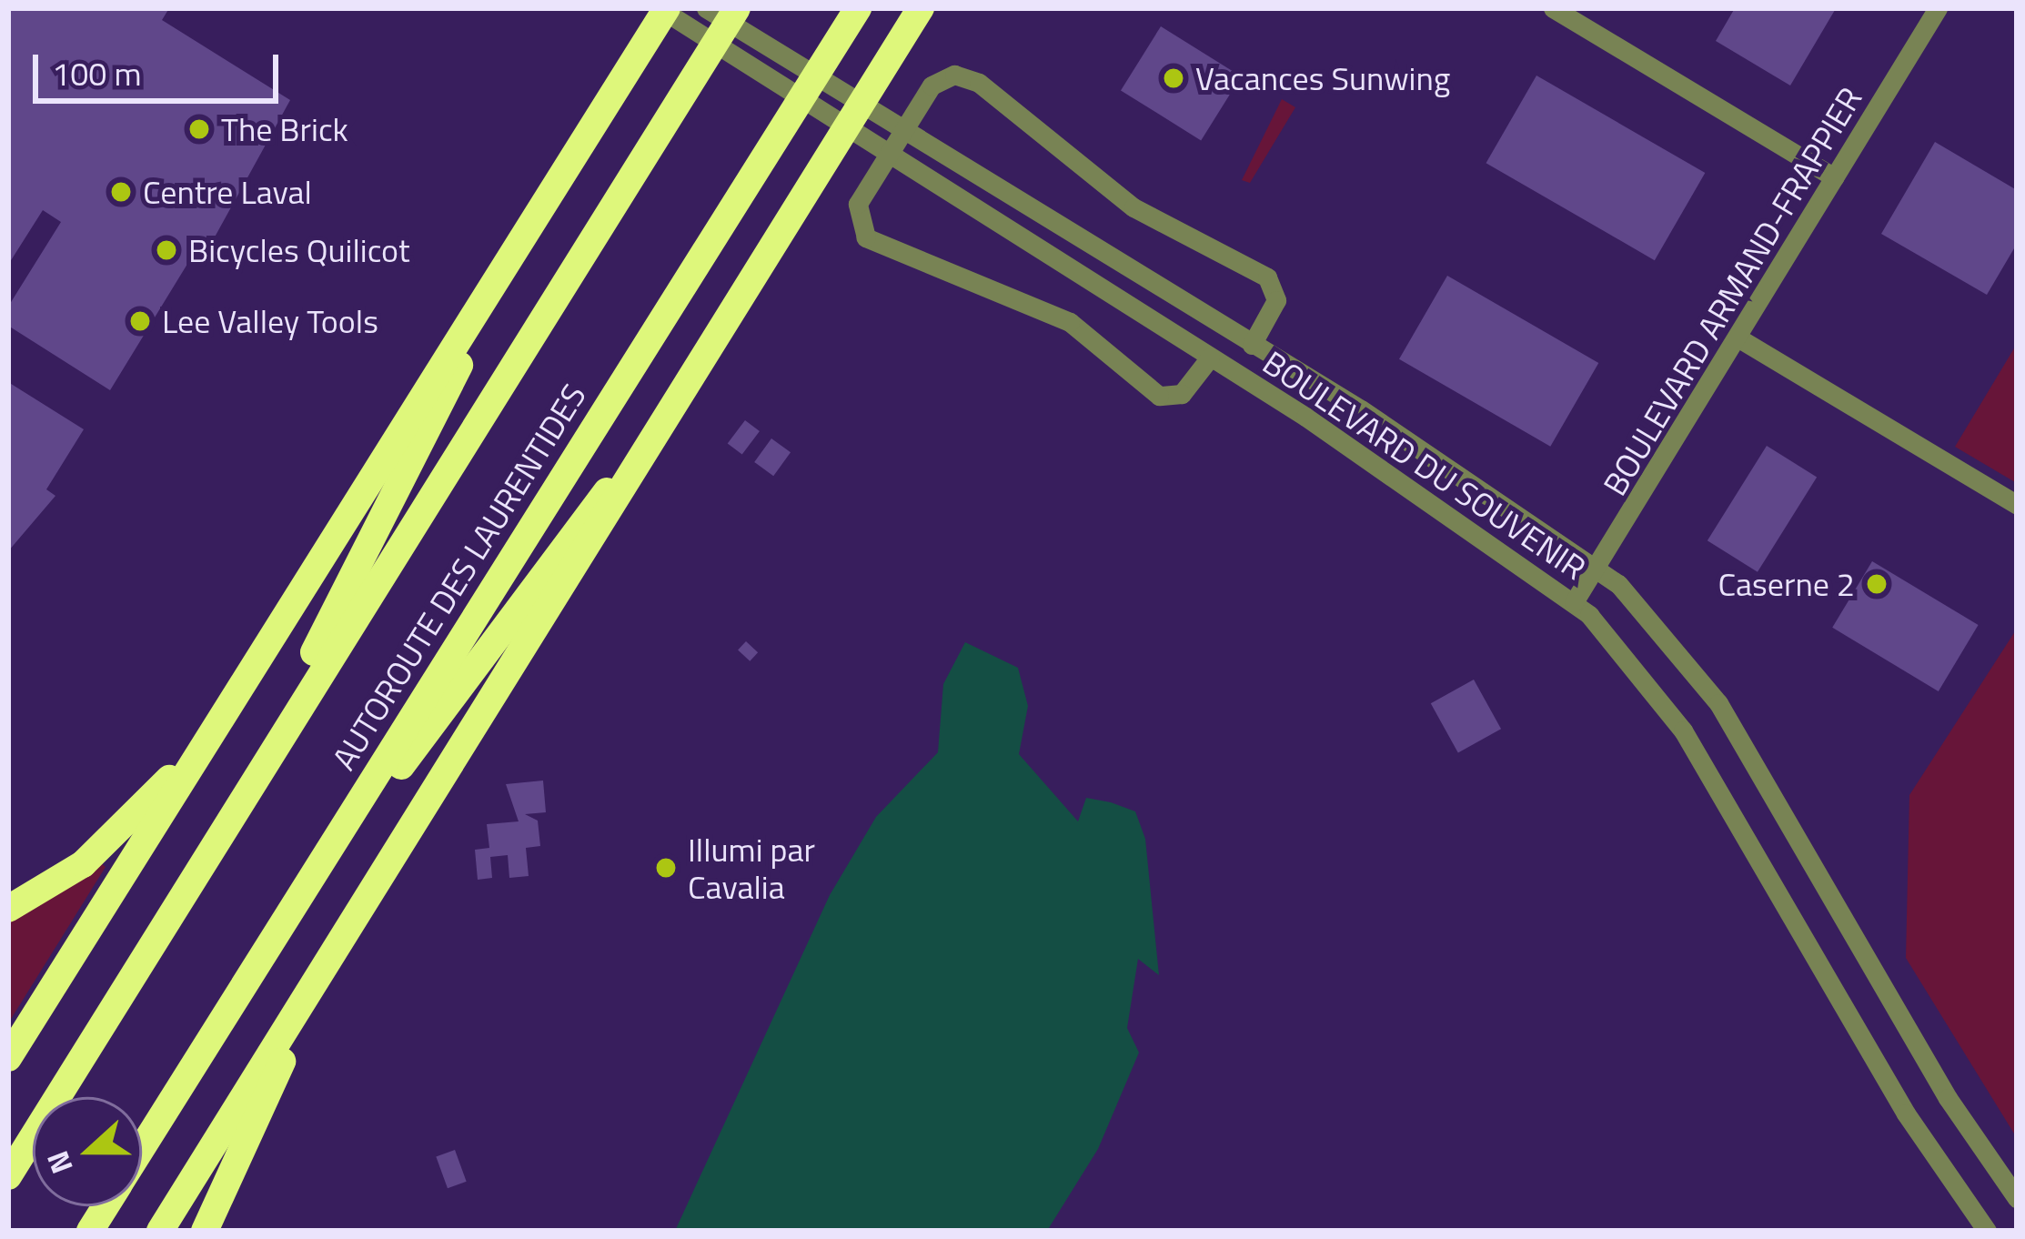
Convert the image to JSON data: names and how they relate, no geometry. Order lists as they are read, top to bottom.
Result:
{
  "streets": {
    "highway": ["AUTOROUTE DES LAURENTIDES"],
    "street": ["BOULEVARD ARMAND-FRAPPIER", "BOULEVARD DU SOUVENIR"]
  },
  "crossings": [
    ["BOULEVARD ARMAND-FRAPPIER", "BOULEVARD DU SOUVENIR"]
  ],
  "places": [
    "Vacances Sunwing",
    "The Brick",
    "Centre Laval",
    "Bicycles Quilicot",
    "Lee Valley Tools",
    "Caserne 2",
    "Illumi par Cavalia"
  ],
  "scale_bar": "100 m",
  "north": "left"
}
